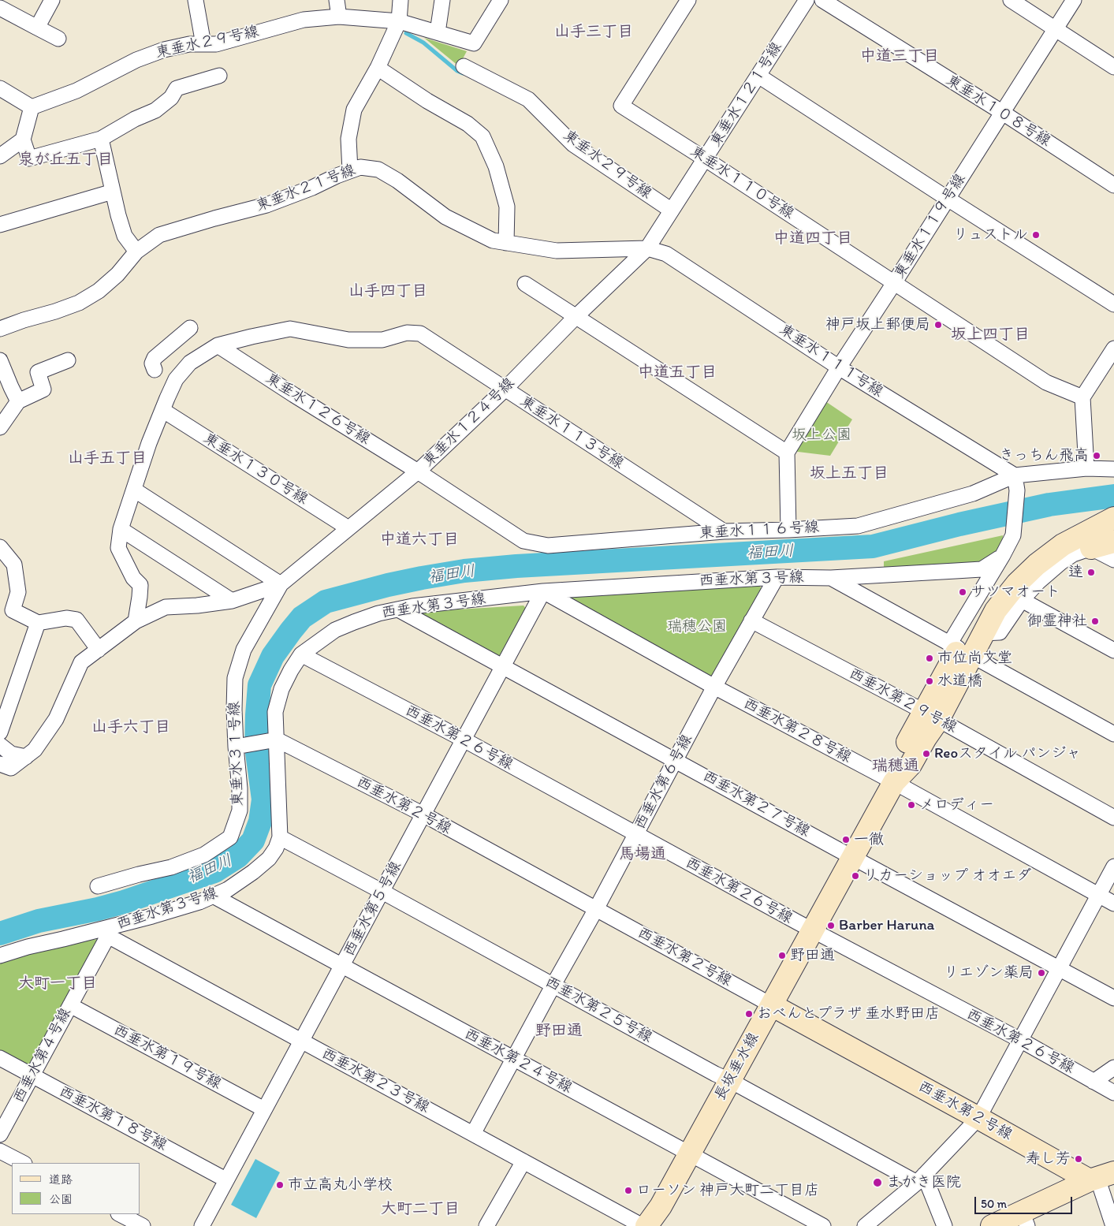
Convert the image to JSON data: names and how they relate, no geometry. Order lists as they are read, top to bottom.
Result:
{
  "streets": {
    "main road": ["西垂水第２号線", "長坂垂水線"],
    "street": [
      "東垂水２９号線",
      "東垂水１２１号線",
      "東垂水１０８号線",
      "東垂水１１０号線",
      "東垂水２１号線",
      "東垂水１１９号線",
      "東垂水１１１号線",
      "東垂水１２６号線",
      "東垂水１２４号線",
      "東垂水１１３号線",
      "東垂水１３０号線",
      "東垂水１１６号線",
      "西垂水第３号線",
      "西垂水第２９号線",
      "西垂水第２８号線",
      "西垂水第２６号線",
      "東垂水３１号線",
      "西垂水第６号線",
      "西垂水第２７号線",
      "西垂水第５号線",
      "西垂水第２５号線",
      "西垂水第４号線",
      "西垂水第１９号線",
      "西垂水第２４号線",
      "西垂水第２３号線",
      "西垂水第１８号線"
    ]
  },
  "crossings": [
    ["東垂水２９号線", "東垂水１２１号線"],
    ["東垂水１２１号線", "東垂水１１０号線"],
    ["東垂水１２１号線", "東垂水２１号線"],
    ["東垂水１２１号線", "東垂水１１１号線"],
    ["東垂水１２１号線", "東垂水１２４号線"],
    ["東垂水１０８号線", "東垂水１１９号線"],
    ["東垂水１１０号線", "東垂水１１９号線"],
    ["東垂水２１号線", "東垂水１１１号線"],
    ["東垂水２１号線", "東垂水１２４号線"],
    ["東垂水１１９号線", "東垂水１１１号線"],
    ["東垂水１１１号線", "東垂水１２４号線"],
    ["東垂水１１１号線", "東垂水１１６号線"],
    ["東垂水１２６号線", "東垂水１２４号線"],
    ["東垂水１２６号線", "東垂水１１３号線"],
    ["東垂水１２６号線", "東垂水１１６号線"],
    ["東垂水１２４号線", "東垂水１１３号線"],
    ["東垂水１２４号線", "東垂水１３０号線"],
    ["東垂水１２４号線", "東垂水１１６号線"],
    ["東垂水１２４号線", "東垂水３１号線"],
    ["東垂水１１３号線", "東垂水１１６号線"],
    ["西垂水第３号線", "西垂水第２８号線"],
    ["西垂水第３号線", "西垂水第２６号線"],
    ["西垂水第３号線", "西垂水第６号線"],
    ["西垂水第３号線", "西垂水第２７号線"],
    ["西垂水第３号線", "西垂水第２号線"],
    ["西垂水第３号線", "西垂水第５号線"],
    ["西垂水第３号線", "西垂水第２５号線"],
    ["西垂水第３号線", "西垂水第４号線"],
    ["西垂水第３号線", "西垂水第２４号線"],
    ["西垂水第３号線", "西垂水第２３号線"],
    ["西垂水第２９号線", "西垂水第６号線"],
    ["西垂水第２９号線", "長坂垂水線"],
    ["西垂水第２８号線", "西垂水第６号線"],
    ["西垂水第２８号線", "西垂水第５号線"],
    ["西垂水第２８号線", "長坂垂水線"],
    ["西垂水第２６号線", "西垂水第６号線"],
    ["西垂水第２６号線", "西垂水第５号線"],
    ["西垂水第２６号線", "長坂垂水線"],
    ["西垂水第６号線", "西垂水第２７号線"],
    ["西垂水第６号線", "西垂水第２号線"],
    ["西垂水第６号線", "西垂水第２５号線"],
    ["西垂水第６号線", "西垂水第２４号線"],
    ["西垂水第６号線", "西垂水第２３号線"],
    ["西垂水第２７号線", "西垂水第５号線"],
    ["西垂水第２７号線", "長坂垂水線"],
    ["西垂水第２号線", "西垂水第５号線"],
    ["西垂水第２号線", "長坂垂水線"],
    ["西垂水第５号線", "西垂水第２５号線"],
    ["西垂水第５号線", "西垂水第１９号線"],
    ["西垂水第５号線", "西垂水第２４号線"],
    ["西垂水第５号線", "西垂水第２３号線"],
    ["西垂水第５号線", "西垂水第１８号線"],
    ["西垂水第２５号線", "長坂垂水線"],
    ["西垂水第４号線", "西垂水第１９号線"],
    ["西垂水第４号線", "西垂水第２３号線"],
    ["西垂水第４号線", "西垂水第１８号線"],
    ["西垂水第２４号線", "長坂垂水線"]
  ],
  "districts": [
    "山手三丁目",
    "中道三丁目",
    "泉が丘五丁目",
    "中道四丁目",
    "山手四丁目",
    "坂上四丁目",
    "中道五丁目",
    "山手五丁目",
    "坂上五丁目",
    "中道六丁目",
    "山手六丁目",
    "瑞穂通",
    "馬場通",
    "大町一丁目",
    "野田通",
    "大町二丁目"
  ],
  "water": ["福田川"],
  "parks": ["坂上公園", "瑞穂公園"],
  "places": [
    "リュストル",
    "神戸坂上郵便局",
    "きっちん飛高",
    "逹",
    "サツマオート",
    "御霊神社",
    "市位尚文堂",
    "水道橋",
    "Reoスタイル パンジャ",
    "メロディー",
    "一徹",
    "リカーショップ オオエダ",
    "Barber Haruna",
    "野田通",
    "リエゾン薬局",
    "おべんとプラザ 垂水野田店",
    "寿し芳",
    "まがき医院",
    "市立高丸小学校",
    "ローソン 神戸大町二丁目店"
  ],
  "legend": ["道路", "公園"],
  "scale_bar": "50 m"
}
